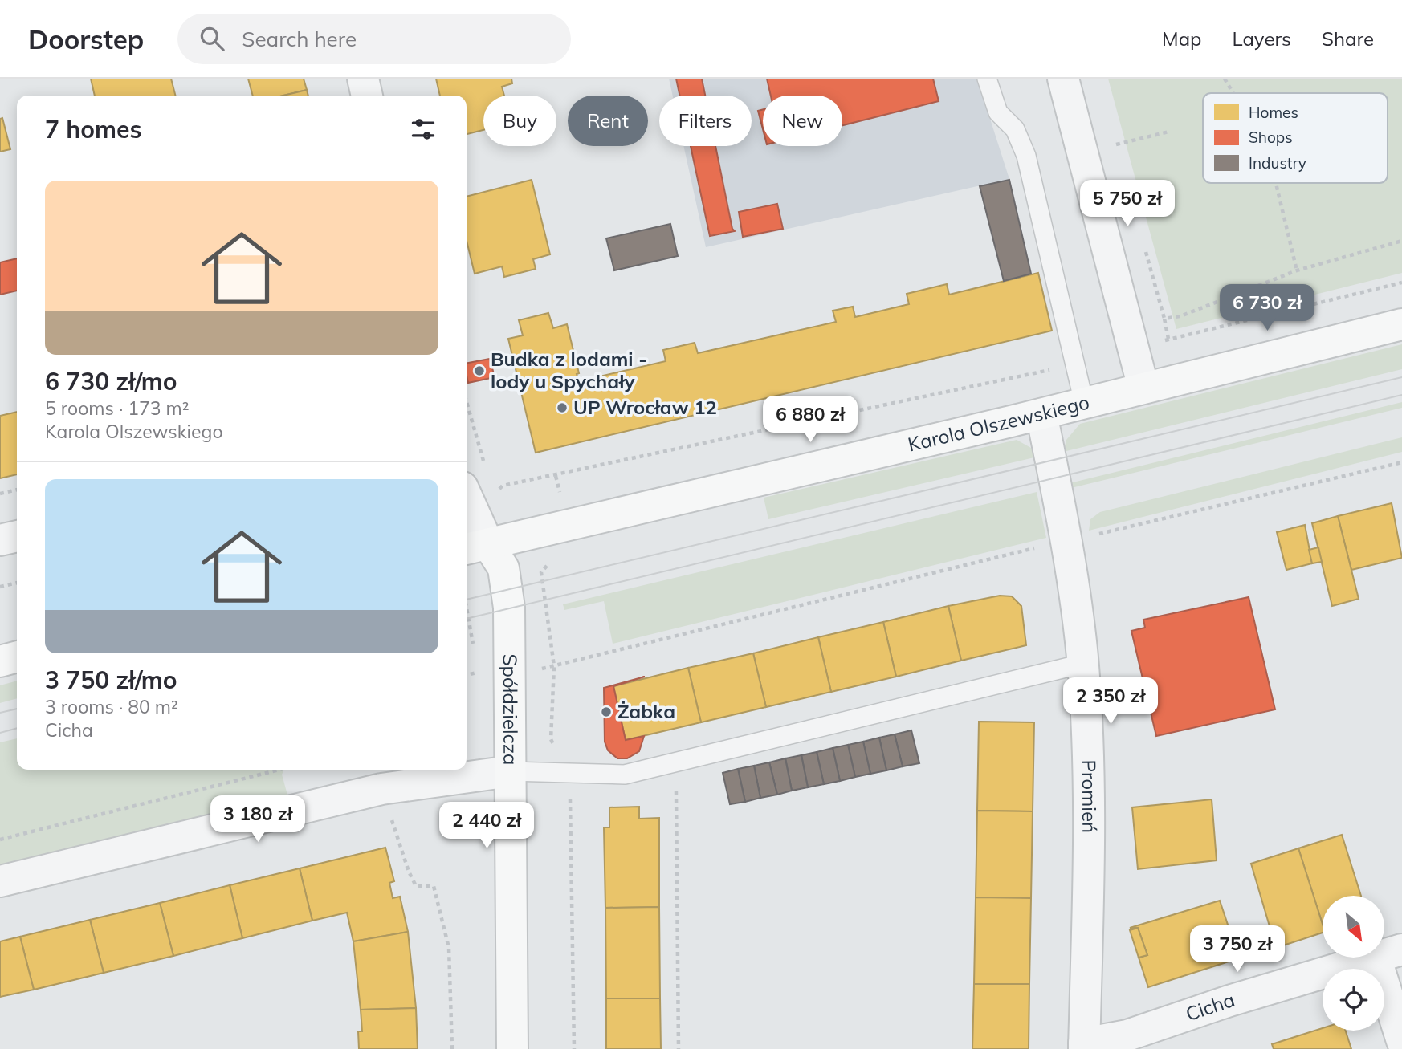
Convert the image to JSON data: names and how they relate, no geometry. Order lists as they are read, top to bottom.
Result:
{
  "streets": {
    "street": [
      "Karola Olszewskiego",
      "Spółdzielcza",
      "Promień",
      "Cicha"
    ]
  },
  "crossings": [
    ["Karola Olszewskiego", "Spółdzielcza"],
    ["Karola Olszewskiego", "Promień"],
    ["Promień", "Cicha"]
  ],
  "places": ["Budka z lodami - lody u Spychały", "UP Wrocław 12", "Żabka"],
  "legend": ["Homes", "Shops", "Industry"],
  "north": "bottom right",
  "page": {
    "header": "Doorstep",
    "search": "Search here",
    "nav": ["Map", "Layers", "Share"],
    "chip": [
      "Buy",
      "Rent",
      "Filters",
      "New"
    ],
    "heading": "7 homes",
    "list": [
      {
        "name": "6 730 zł/mo",
        "note": "5 rooms · 173 m² · Karola Olszewskiego"
      },
      {
        "name": "3 750 zł/mo",
        "note": "3 rooms · 80 m² · Cicha"
      }
    ],
    "price": [
      "5 750 zł",
      "6 730 zł",
      "6 880 zł",
      "2 350 zł",
      "3 180 zł",
      "2 440 zł",
      "3 750 zł"
    ]
  }
}
